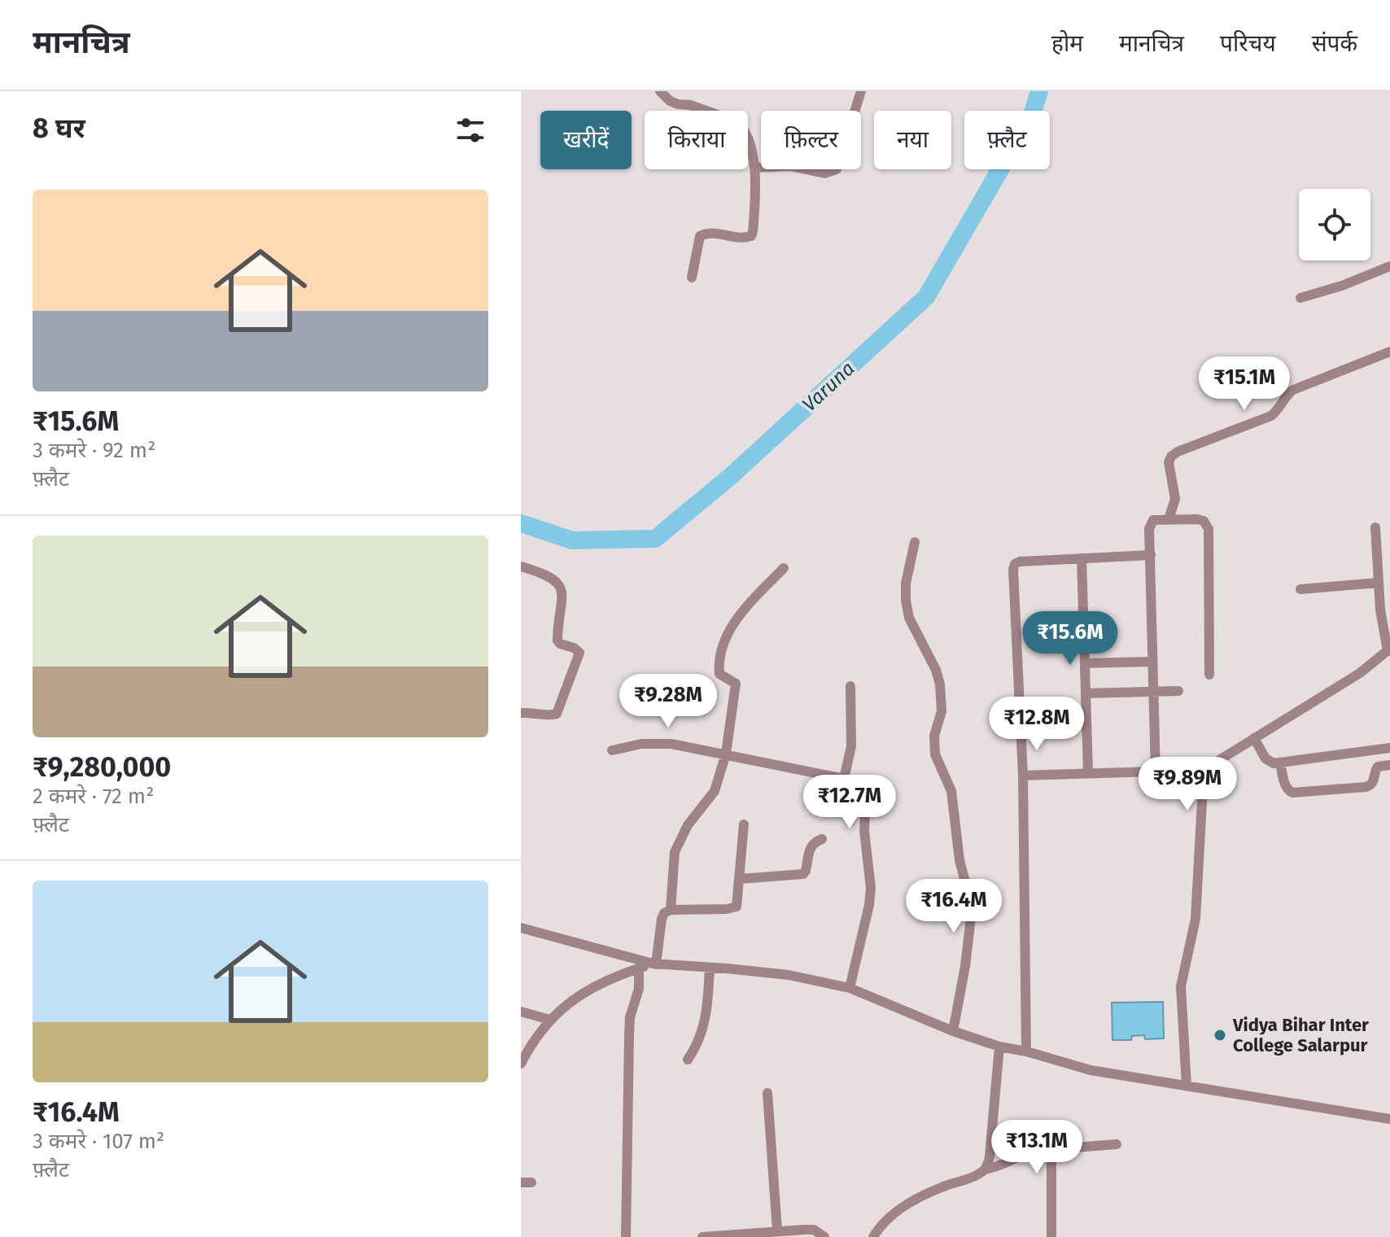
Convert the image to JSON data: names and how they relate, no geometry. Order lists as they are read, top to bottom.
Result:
{
  "water": ["Varuna"],
  "places": ["Vidya Bihar Inter College Salarpur"],
  "page": {
    "header": "मानचित्र",
    "nav": [
      "होम",
      "मानचित्र",
      "परिचय",
      "संपर्क"
    ],
    "heading": "8 घर",
    "chip": [
      "खरीदें",
      "किराया",
      "फ़िल्टर",
      "नया",
      "फ़्लैट"
    ],
    "list": [
      {
        "name": "₹15.6M",
        "note": "3 कमरे · 92 m² · फ़्लैट"
      },
      {
        "name": "₹9,280,000",
        "note": "2 कमरे · 72 m² · फ़्लैट"
      },
      {
        "name": "₹16.4M",
        "note": "3 कमरे · 107 m² · फ़्लैट"
      }
    ],
    "price": [
      "₹15.1M",
      "₹15.6M",
      "₹9.28M",
      "₹12.8M",
      "₹9.89M",
      "₹12.7M",
      "₹16.4M",
      "₹13.1M"
    ]
  }
}
